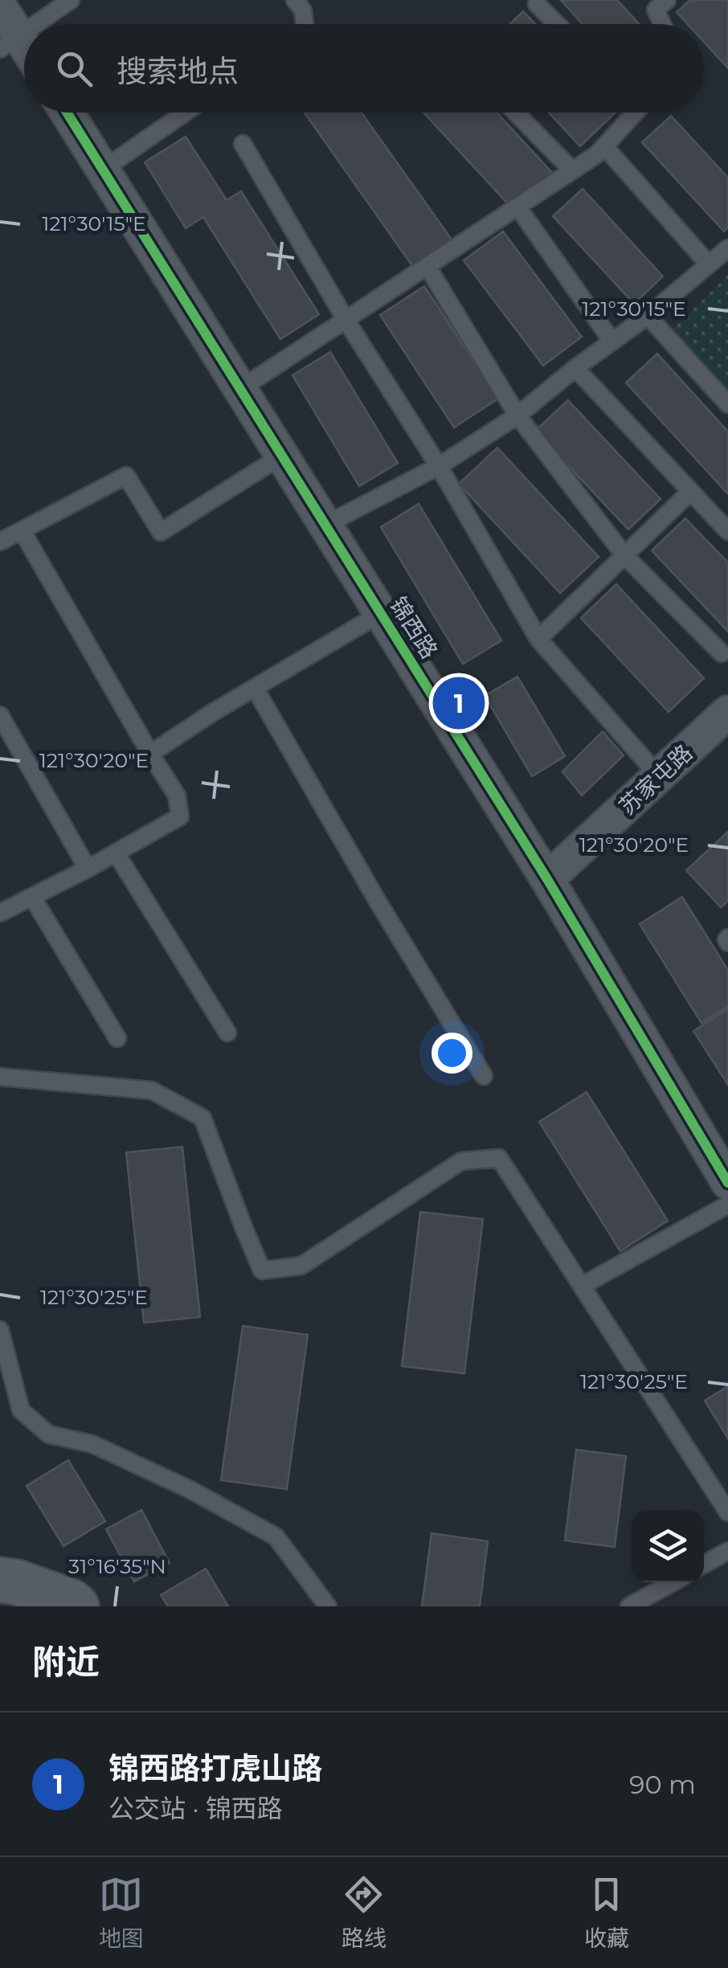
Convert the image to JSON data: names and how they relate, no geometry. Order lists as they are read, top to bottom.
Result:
{
  "streets": {
    "street": ["锦西路", "苏家屯路"]
  },
  "crossings": [
    ["锦西路", "苏家屯路"]
  ],
  "page": {
    "search": "搜索地点",
    "pins": "1",
    "heading": "附近",
    "list": [
      {
        "mark": "1",
        "name": "锦西路打虎山路",
        "note": "公交站 · 锦西路",
        "value": "90 m"
      }
    ],
    "nav": ["地图", "路线", "收藏"]
  },
  "coordinates": [
    "121°30'15\"E",
    "121°30'20\"E",
    "121°30'25\"E",
    "31°16'35\"N"
  ]
}
